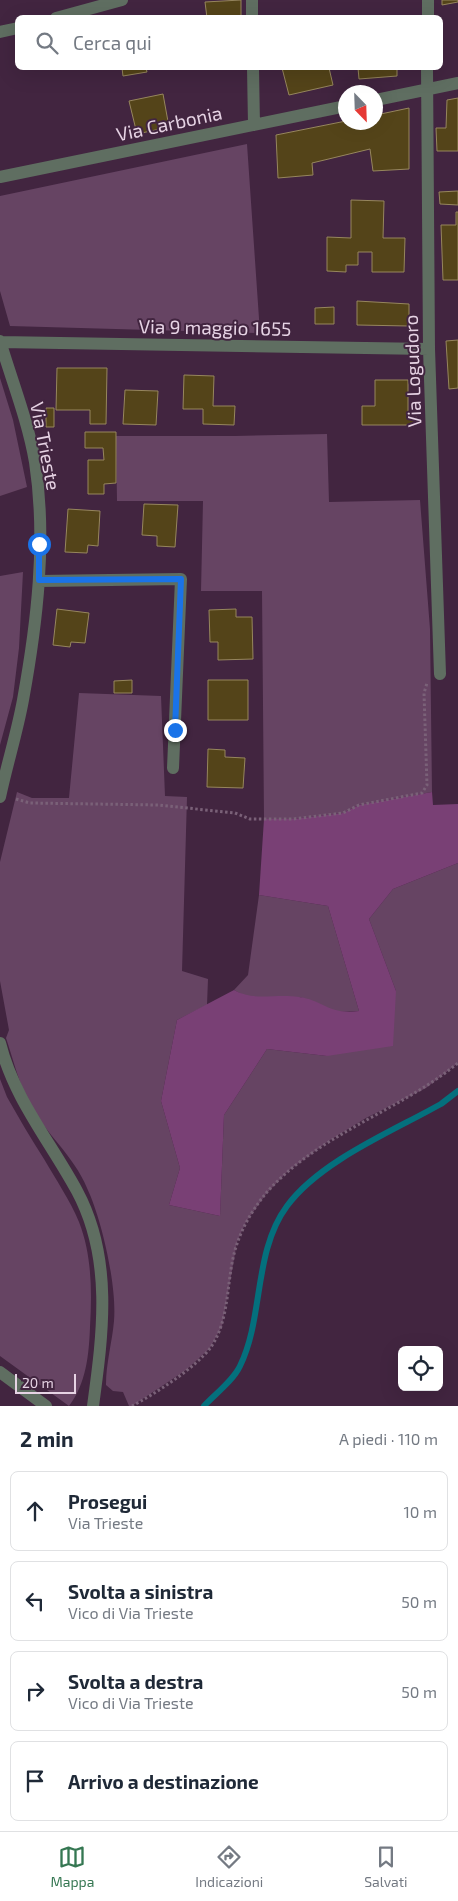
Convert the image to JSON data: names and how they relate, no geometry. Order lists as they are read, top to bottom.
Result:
{
  "streets": {
    "street": [
      "Via Carbonia",
      "Via 9 maggio 1655",
      "Via Logudoro",
      "Via Trieste"
    ]
  },
  "crossings": [
    ["Via 9 maggio 1655", "Via Logudoro"],
    ["Via 9 maggio 1655", "Via Trieste"]
  ],
  "scale_bar": "20 m",
  "north": "bottom right",
  "page": {
    "search": "Cerca qui",
    "scale": "20 m",
    "heading": ["2 min", "A piedi · 110 m"],
    "list": [
      ["Prosegui", "Via Trieste", "10 m"],
      ["Svolta a sinistra", "Vico di Via Trieste", "50 m"],
      ["Svolta a destra", "Vico di Via Trieste", "50 m"],
      "Arrivo a destinazione"
    ],
    "nav": ["Mappa", "Indicazioni", "Salvati"]
  }
}
